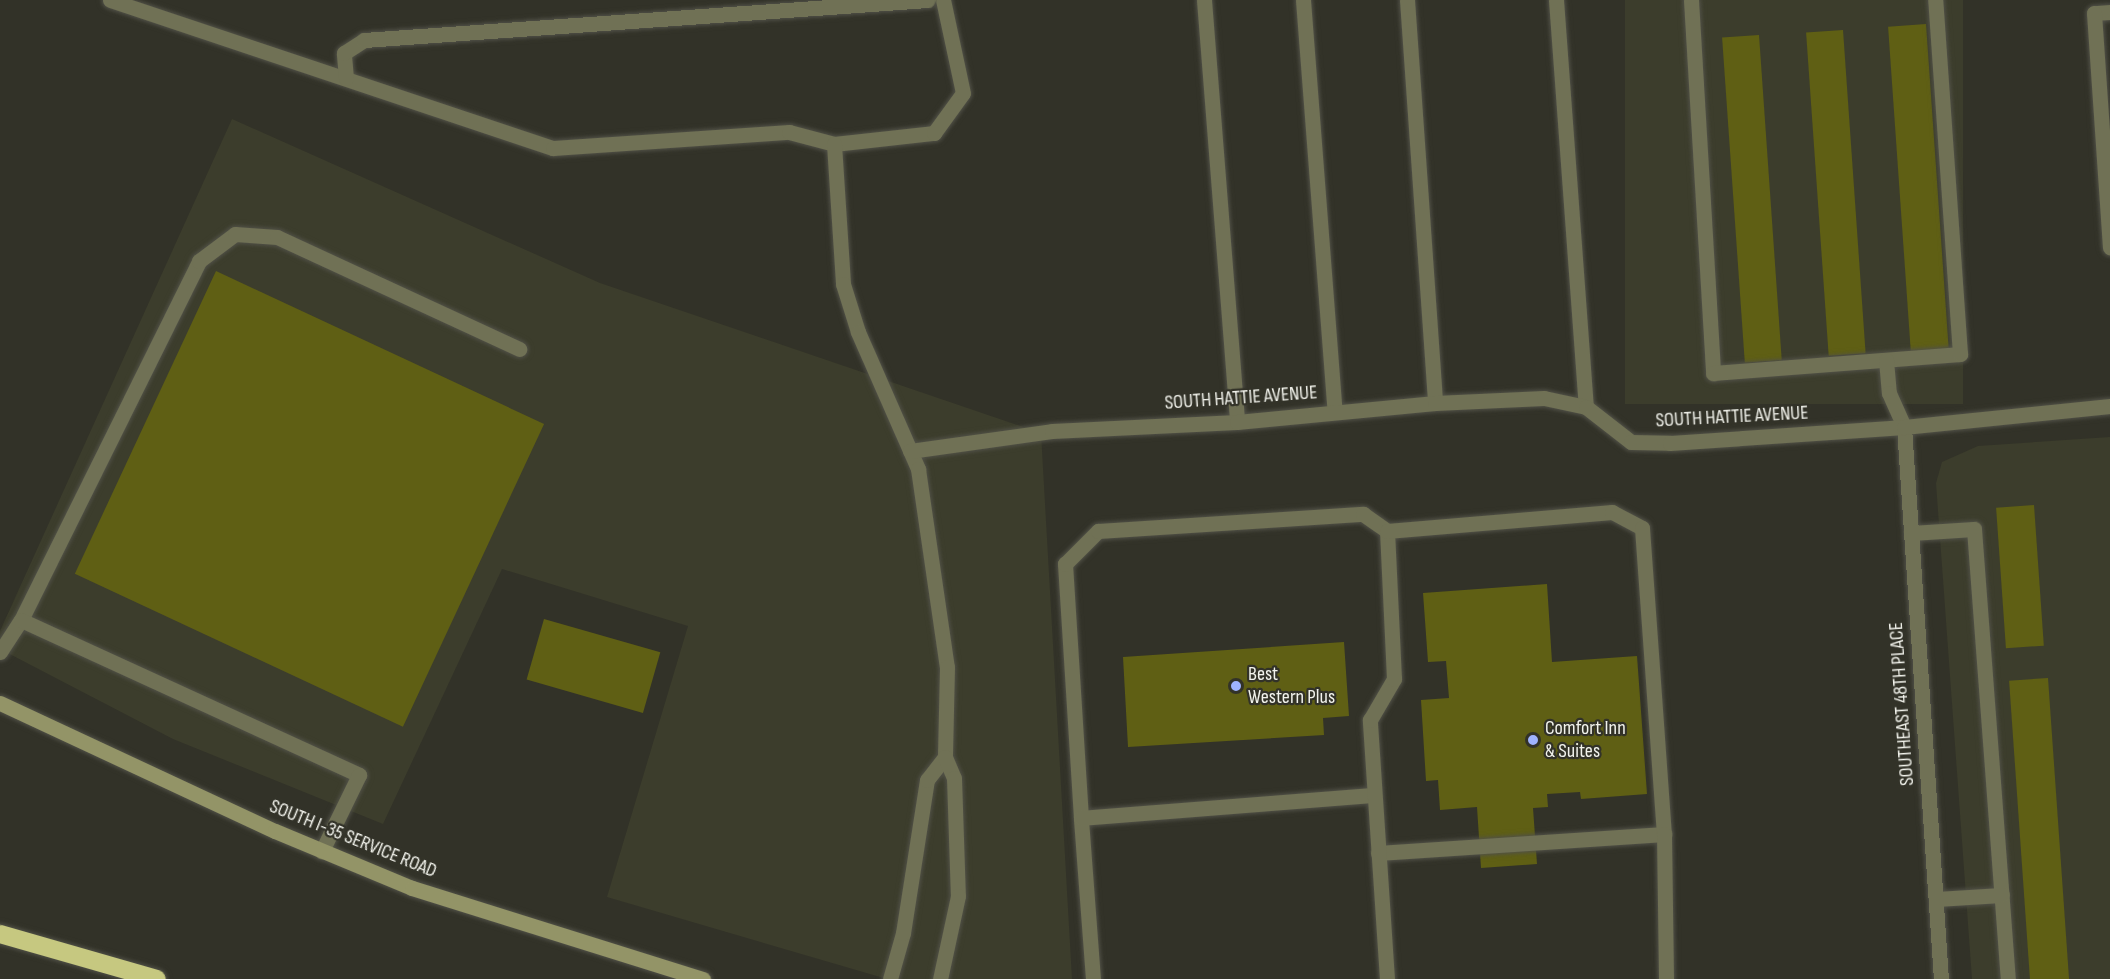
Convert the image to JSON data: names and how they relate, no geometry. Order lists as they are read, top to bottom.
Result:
{
  "streets": {
    "main road": ["SOUTH I-35 SERVICE ROAD"],
    "street": ["SOUTH HATTIE AVENUE", "SOUTHEAST 48TH PLACE"]
  },
  "crossings": [
    ["SOUTH HATTIE AVENUE", "SOUTHEAST 48TH PLACE"]
  ],
  "places": ["Best Western Plus", "Comfort Inn & Suites"]
}
